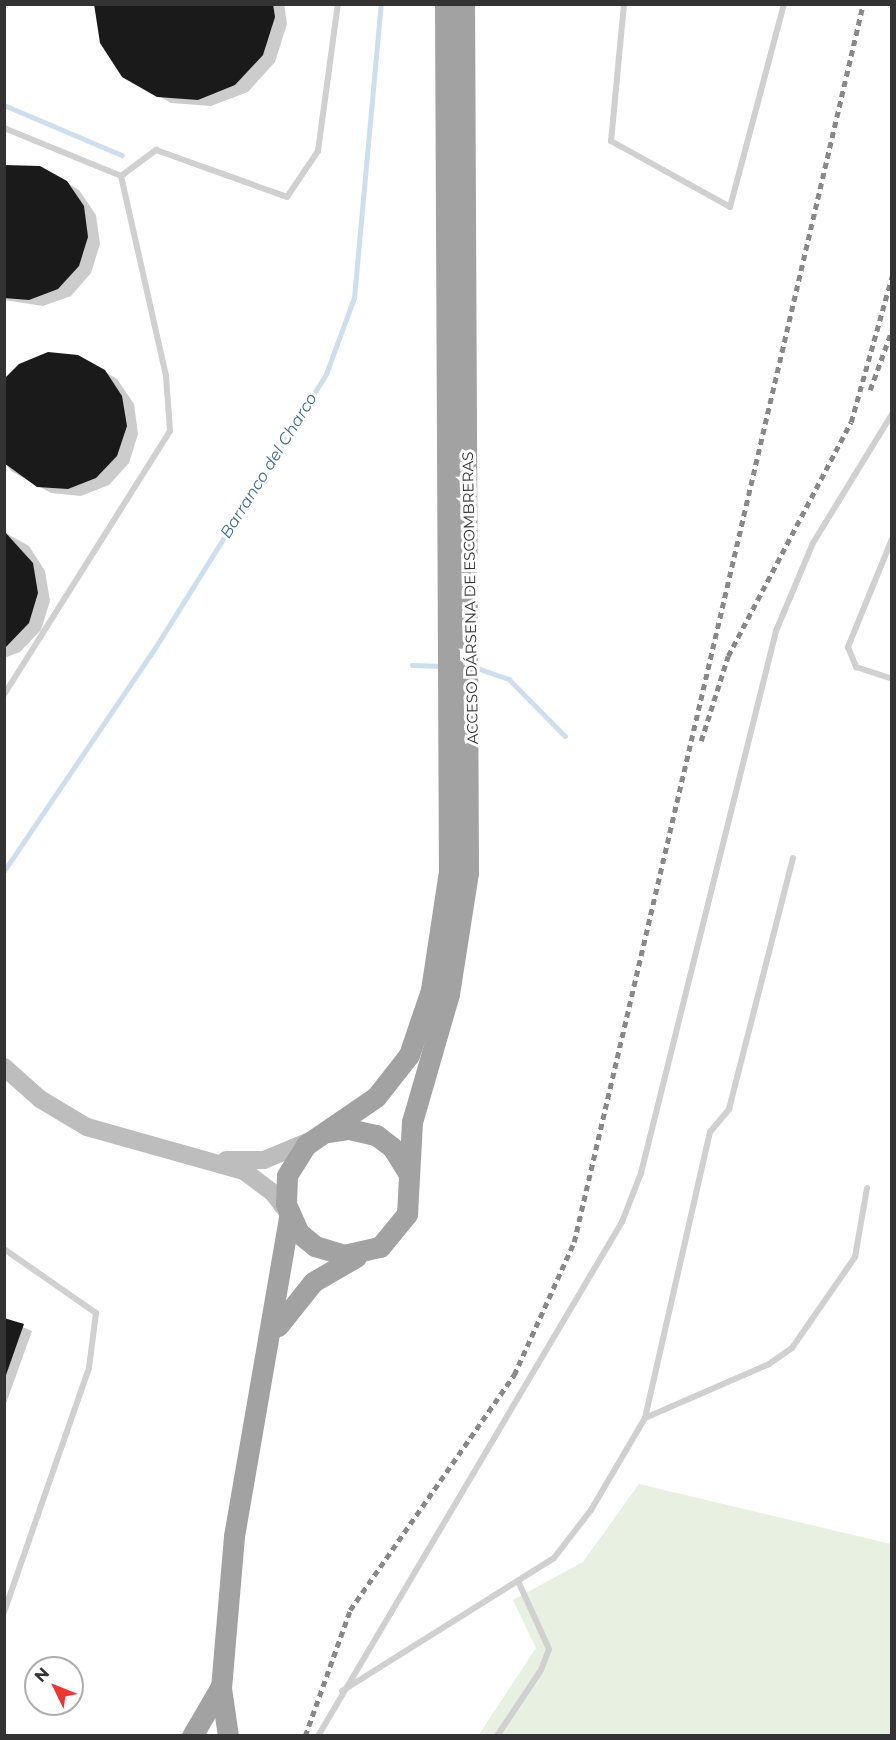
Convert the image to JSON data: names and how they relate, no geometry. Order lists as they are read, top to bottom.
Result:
{
  "streets": {
    "highway": ["ACCESO DÁRSENA DE ESCOMBRERAS"]
  },
  "water": ["Barranco del Charco"],
  "north": "top left"
}
